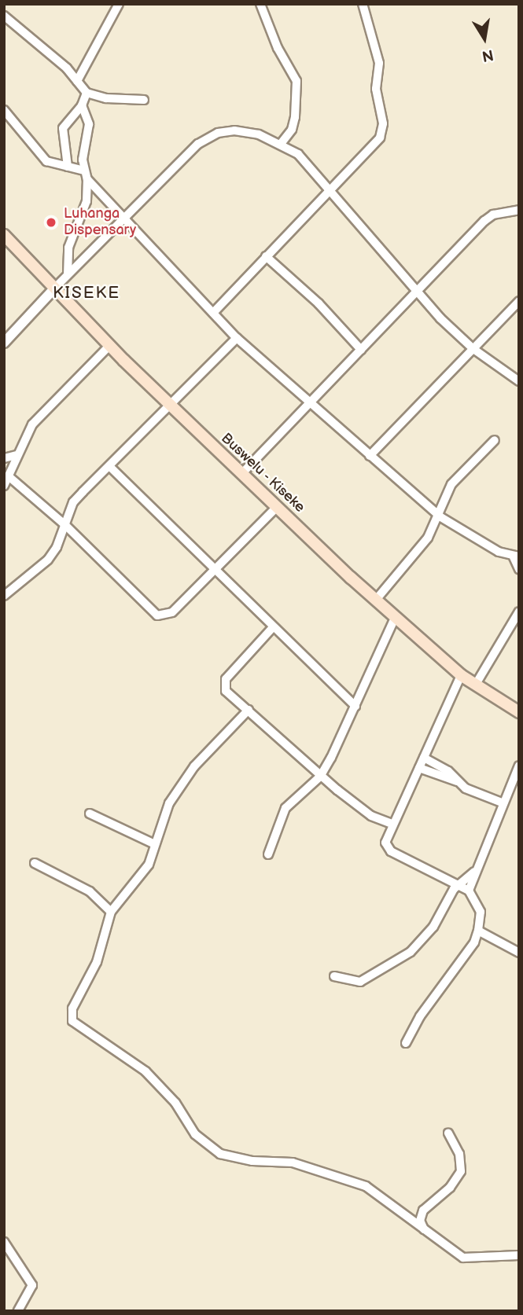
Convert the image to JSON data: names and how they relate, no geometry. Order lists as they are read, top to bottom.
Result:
{
  "streets": {
    "main road": ["Buswelu - Kiseke"]
  },
  "districts": ["KISEKE"],
  "places": ["Luhanga Dispensary"],
  "north": "bottom"
}
